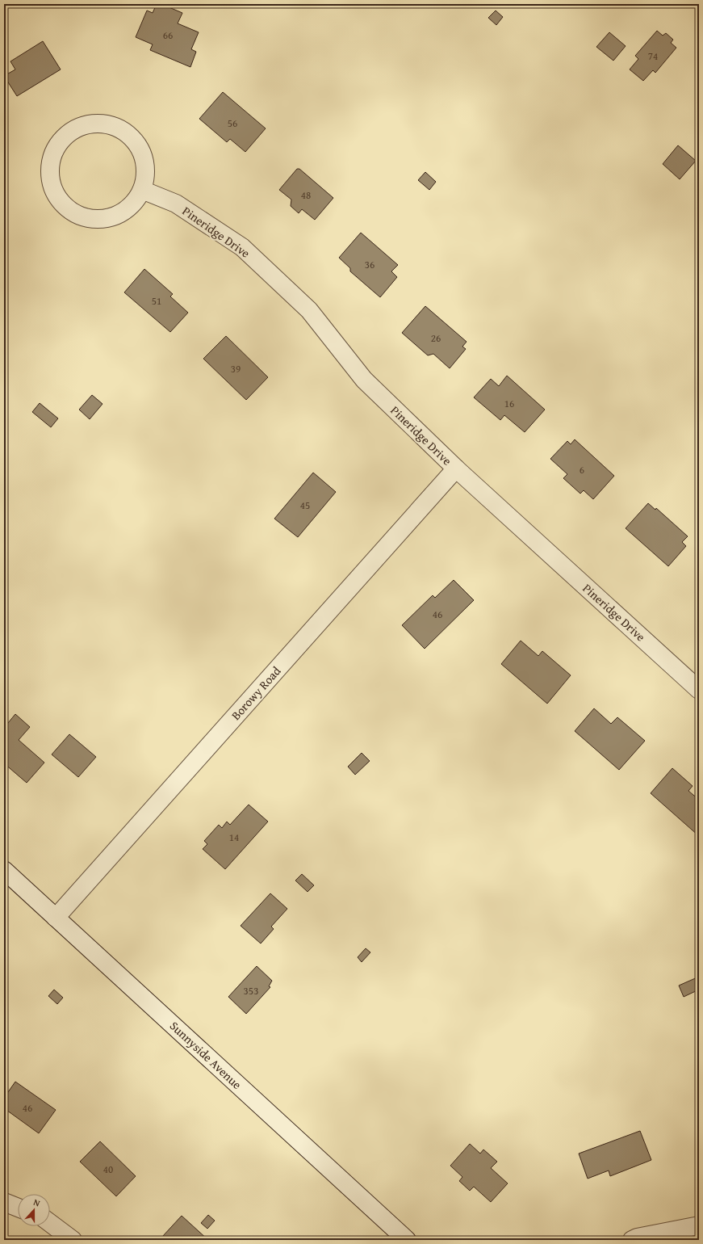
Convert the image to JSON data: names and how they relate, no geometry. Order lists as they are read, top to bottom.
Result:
{
  "streets": {
    "street": ["Pineridge Drive", "Borowy Road", "Sunnyside Avenue"]
  },
  "crossings": [
    ["Pineridge Drive", "Borowy Road"],
    ["Borowy Road", "Sunnyside Avenue"]
  ],
  "house_numbers": [
    "66",
    "74",
    "56",
    "48",
    "36",
    "51",
    "26",
    "39",
    "16",
    "6",
    "45",
    "46",
    "14",
    "353",
    "46",
    "40"
  ],
  "north": "top"
}
